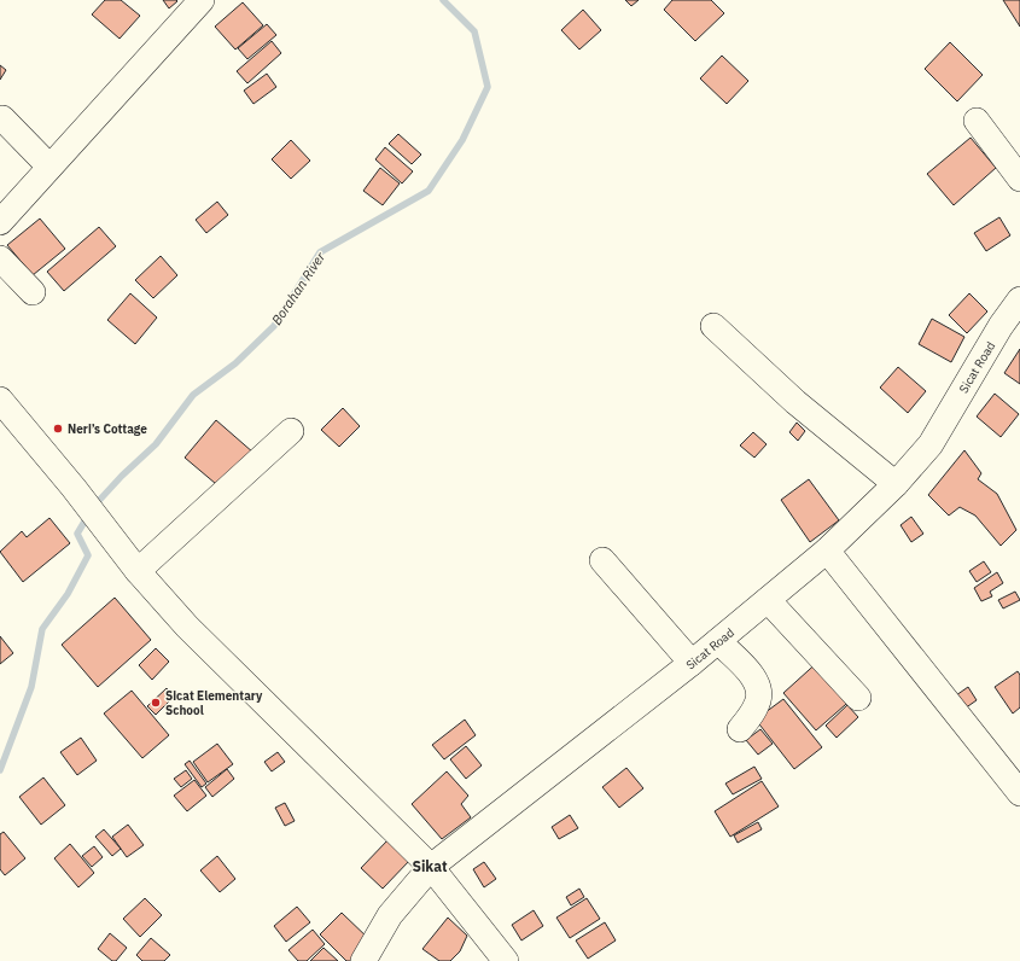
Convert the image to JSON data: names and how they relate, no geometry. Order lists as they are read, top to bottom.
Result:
{
  "streets": {
    "street": ["Sicat Road"]
  },
  "districts": ["Sikat"],
  "water": ["Borahan River"],
  "places": ["Neri’s Cottage", "Sicat Elementary School"]
}
